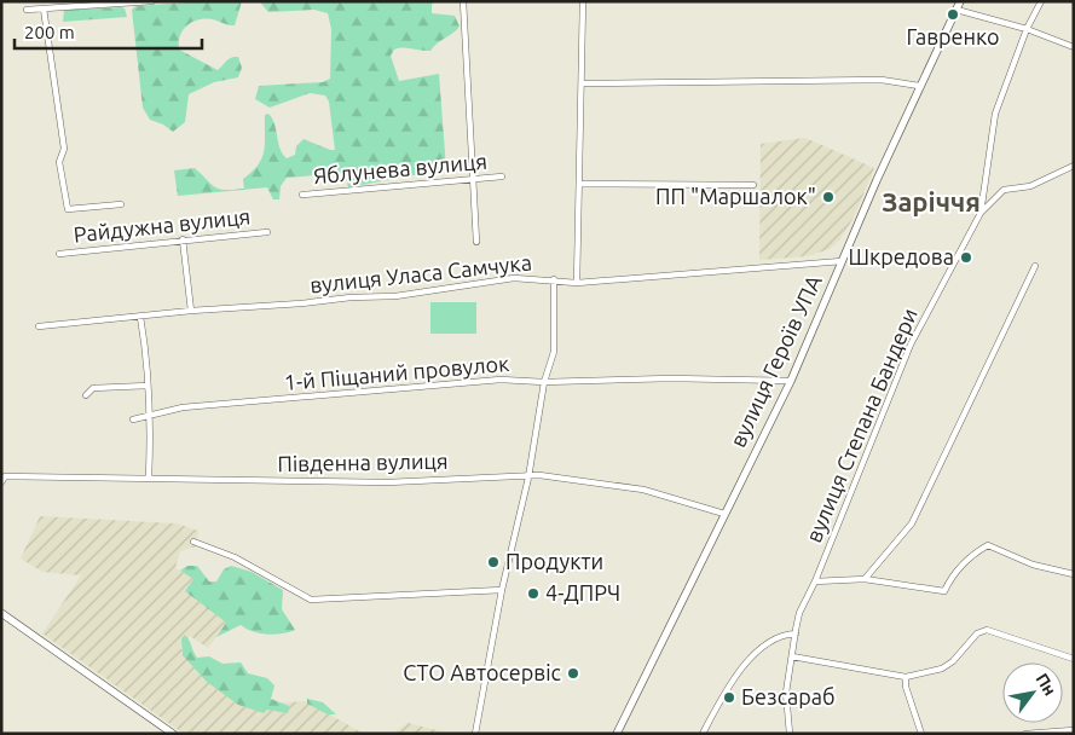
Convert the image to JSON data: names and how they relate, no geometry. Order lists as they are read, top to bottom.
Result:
{
  "streets": {
    "street": [
      "Яблунева вулиця",
      "Райдужна вулиця",
      "вулиця Уласа Самчука",
      "вулиця Героїв УПА",
      "1-й Піщаний провулок",
      "вулиця Степана Бандери",
      "Південна вулиця"
    ]
  },
  "crossings": [
    ["вулиця Уласа Самчука", "вулиця Героїв УПА"],
    ["вулиця Героїв УПА", "1-й Піщаний провулок"],
    ["вулиця Героїв УПА", "Південна вулиця"]
  ],
  "districts": ["Заріччя"],
  "places": [
    "Гавренко",
    "ПП \"Маршалок\"",
    "Шкредова",
    "Продукти",
    "4-ДПРЧ",
    "СТО Автосервіс",
    "Безсараб"
  ],
  "scale_bar": "200 m",
  "north": "top right"
}
